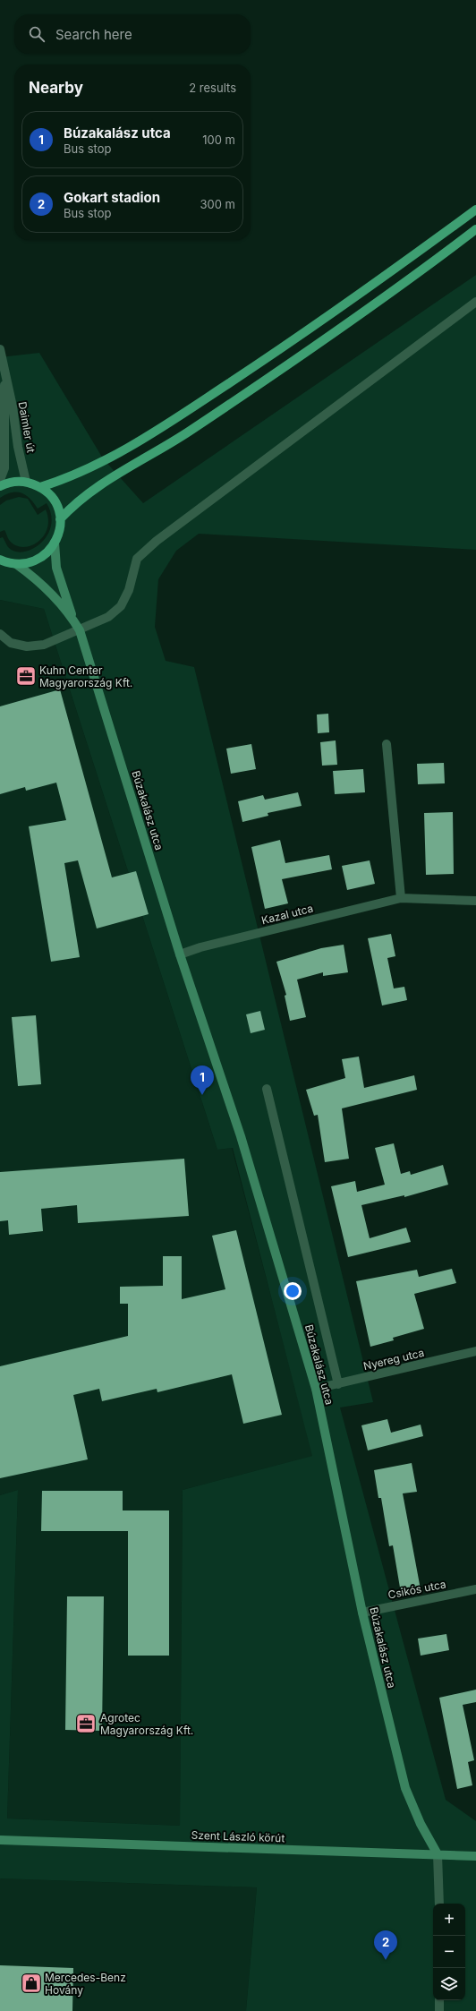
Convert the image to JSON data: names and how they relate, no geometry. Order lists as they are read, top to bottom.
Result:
{
  "streets": {
    "street": [
      "Daimler út",
      "Búzakalász utca",
      "Kazal utca",
      "Nyereg utca",
      "Csikós utca",
      "Szent László körút"
    ]
  },
  "crossings": [
    ["Búzakalász utca", "Kazal utca"],
    ["Búzakalász utca", "Nyereg utca"],
    ["Búzakalász utca", "Csikós utca"],
    ["Búzakalász utca", "Szent László körút"]
  ],
  "places": {
    "office": ["Kuhn Center Magyarország Kft.", "Agrotec Magyarország Kft."],
    "shop": ["Mercedes-Benz Hovány"]
  },
  "page": {
    "search": "Search here",
    "heading": ["Nearby", "2 results"],
    "list": [
      {
        "mark": "1",
        "name": "Búzakalász utca",
        "note": "Bus stop",
        "value": "100 m"
      },
      {
        "mark": "2",
        "name": "Gokart stadion",
        "note": "Bus stop",
        "value": "300 m"
      }
    ],
    "pins": ["1", "2"],
    "map_buttons": ["+", "−"]
  }
}
